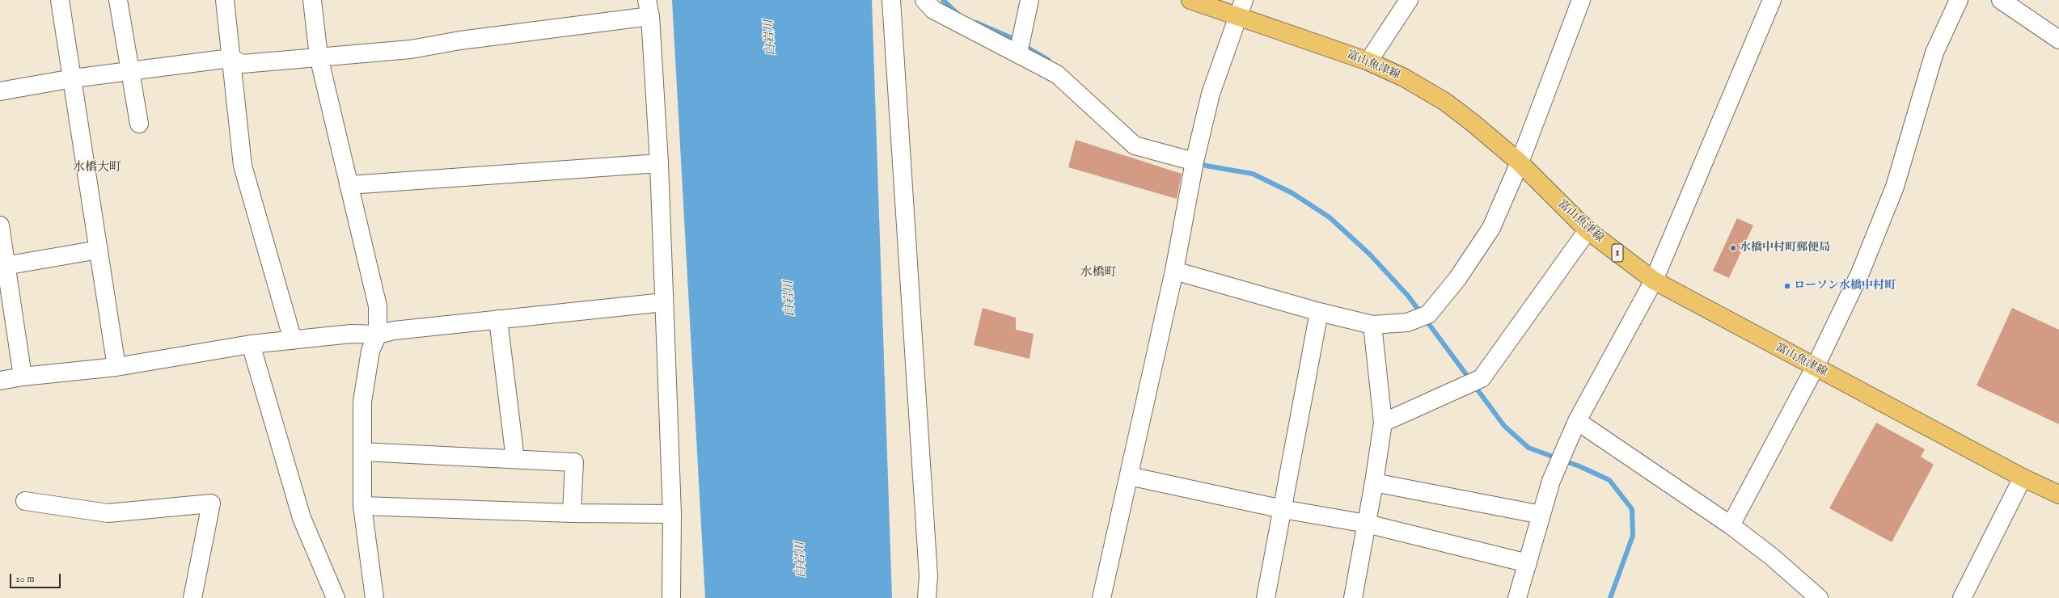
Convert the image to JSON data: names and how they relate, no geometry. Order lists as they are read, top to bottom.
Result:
{
  "streets": {
    "main road": ["富山魚津線", "1"]
  },
  "districts": ["水橋大町", "水橋町"],
  "water": ["白岩川"],
  "places": ["水橋中村町郵便局", "ローソン水橋中村町"],
  "scale_bar": "20 m"
}
